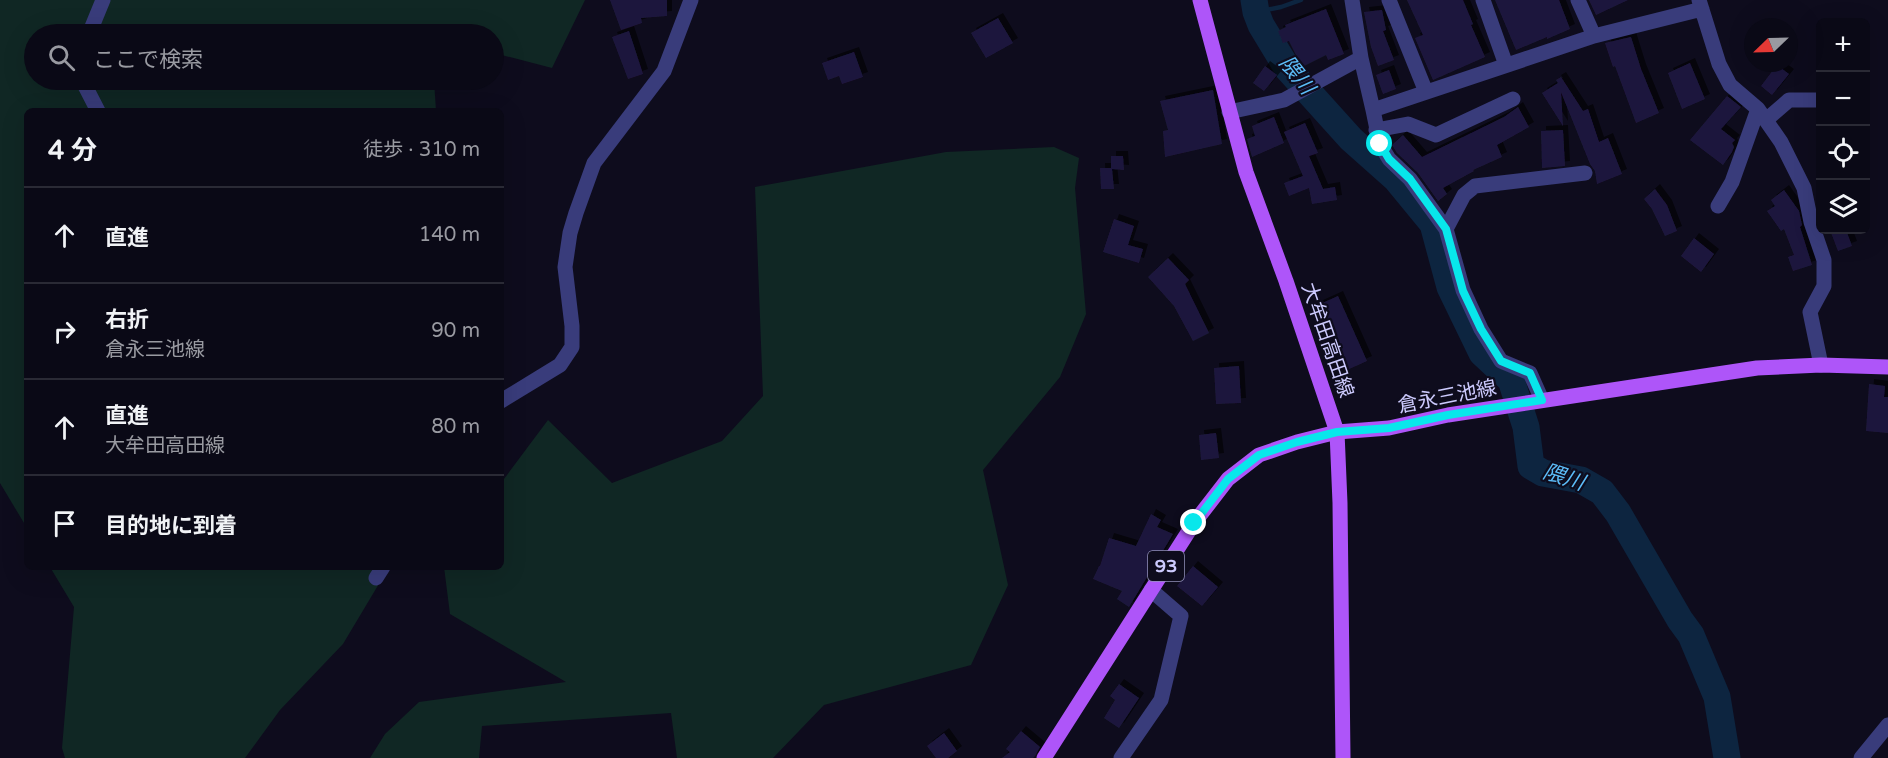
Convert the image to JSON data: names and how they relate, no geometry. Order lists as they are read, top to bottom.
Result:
{
  "streets": {
    "main road": ["大牟田高田線", "倉永三池線", "93"]
  },
  "crossings": [
    ["大牟田高田線", "倉永三池線"],
    ["大牟田高田線", "93"],
    ["倉永三池線", "93"]
  ],
  "water": ["隈川"],
  "north": "bottom left",
  "page": {
    "map_buttons": ["+", "−"],
    "search": "ここで検索",
    "heading": ["4 分", "徒歩 · 310 m"],
    "list": [
      ["直進", "140 m"],
      ["右折", "倉永三池線", "90 m"],
      ["直進", "大牟田高田線", "80 m"],
      "目的地に到着"
    ]
  }
}
